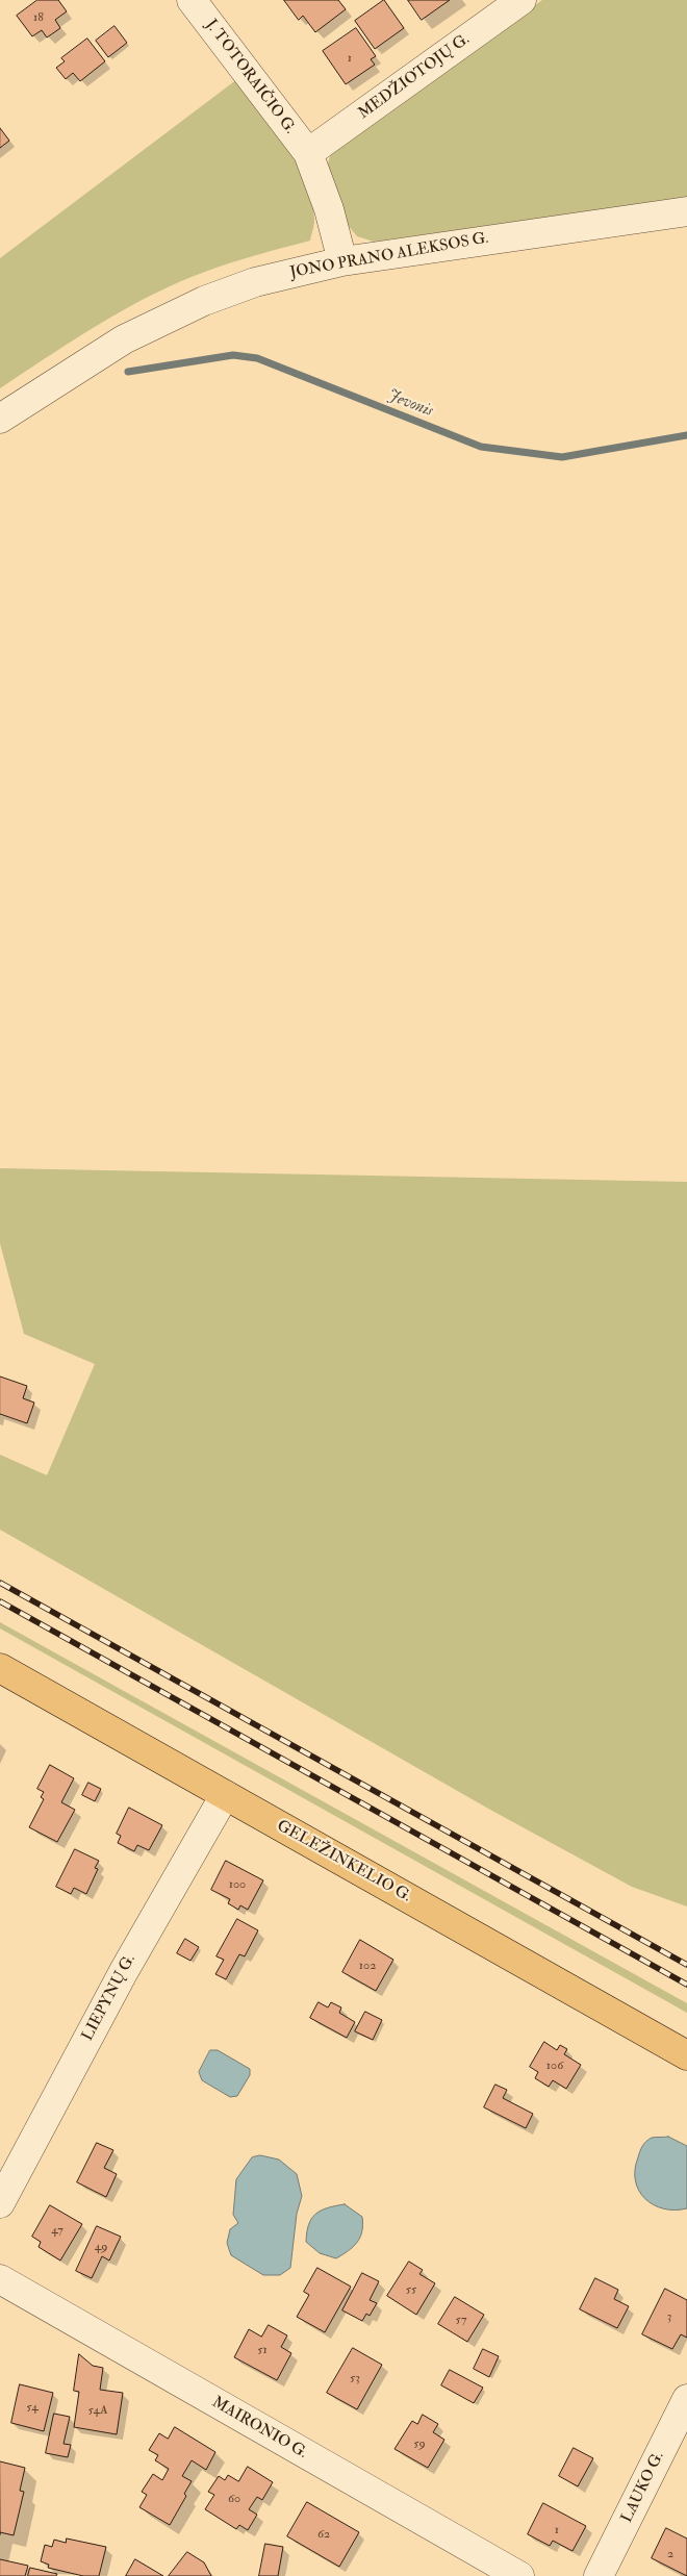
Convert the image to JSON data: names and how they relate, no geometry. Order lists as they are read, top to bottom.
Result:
{
  "streets": {
    "main road": ["GELEŽINKELIO G."],
    "street": [
      "J. TOTORAIČIO G.",
      "MEDŽIOTOJŲ G.",
      "JONO PRANO ALEKSOS G.",
      "LIEPYNŲ G.",
      "MAIRONIO G.",
      "LAUKO G."
    ]
  },
  "crossings": [
    ["J. TOTORAIČIO G.", "MEDŽIOTOJŲ G."],
    ["J. TOTORAIČIO G.", "JONO PRANO ALEKSOS G."],
    ["GELEŽINKELIO G.", "LIEPYNŲ G."]
  ],
  "water": ["Jevonis"],
  "house_numbers": [
    "18",
    "1",
    "100",
    "102",
    "106",
    "47",
    "49",
    "55",
    "3",
    "57",
    "51",
    "53",
    "54",
    "54A",
    "59",
    "60",
    "1",
    "62",
    "2"
  ]
}
